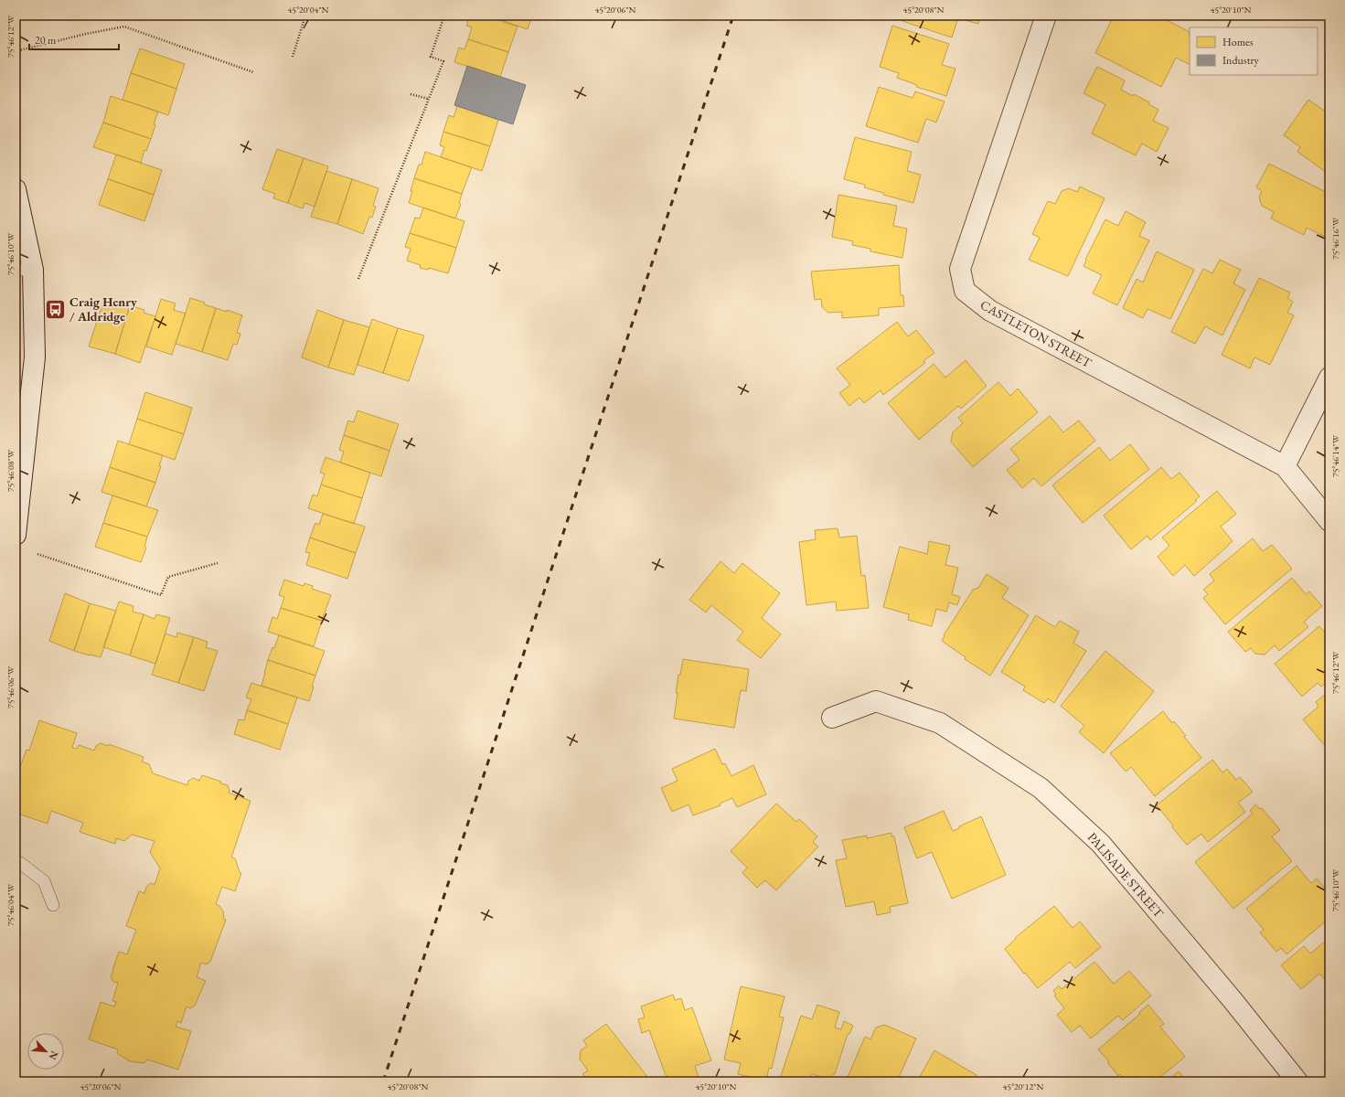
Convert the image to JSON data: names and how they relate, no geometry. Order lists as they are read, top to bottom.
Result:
{
  "streets": {
    "street": ["CASTLETON STREET", "PALISADE STREET"]
  },
  "places": {
    "bus stop": ["Craig Henry / Aldridge"]
  },
  "legend": ["Homes", "Industry"],
  "scale_bar": "20 m",
  "north": "bottom right",
  "coordinates": [
    "45°20'04\"N",
    "45°20'06\"N",
    "45°20'08\"N",
    "45°20'10\"N",
    "75°46'12\"W",
    "75°46'16\"W",
    "75°46'10\"W",
    "75°46'14\"W",
    "75°46'08\"W",
    "75°46'06\"W",
    "75°46'04\"W",
    "45°20'12\"N"
  ]
}
